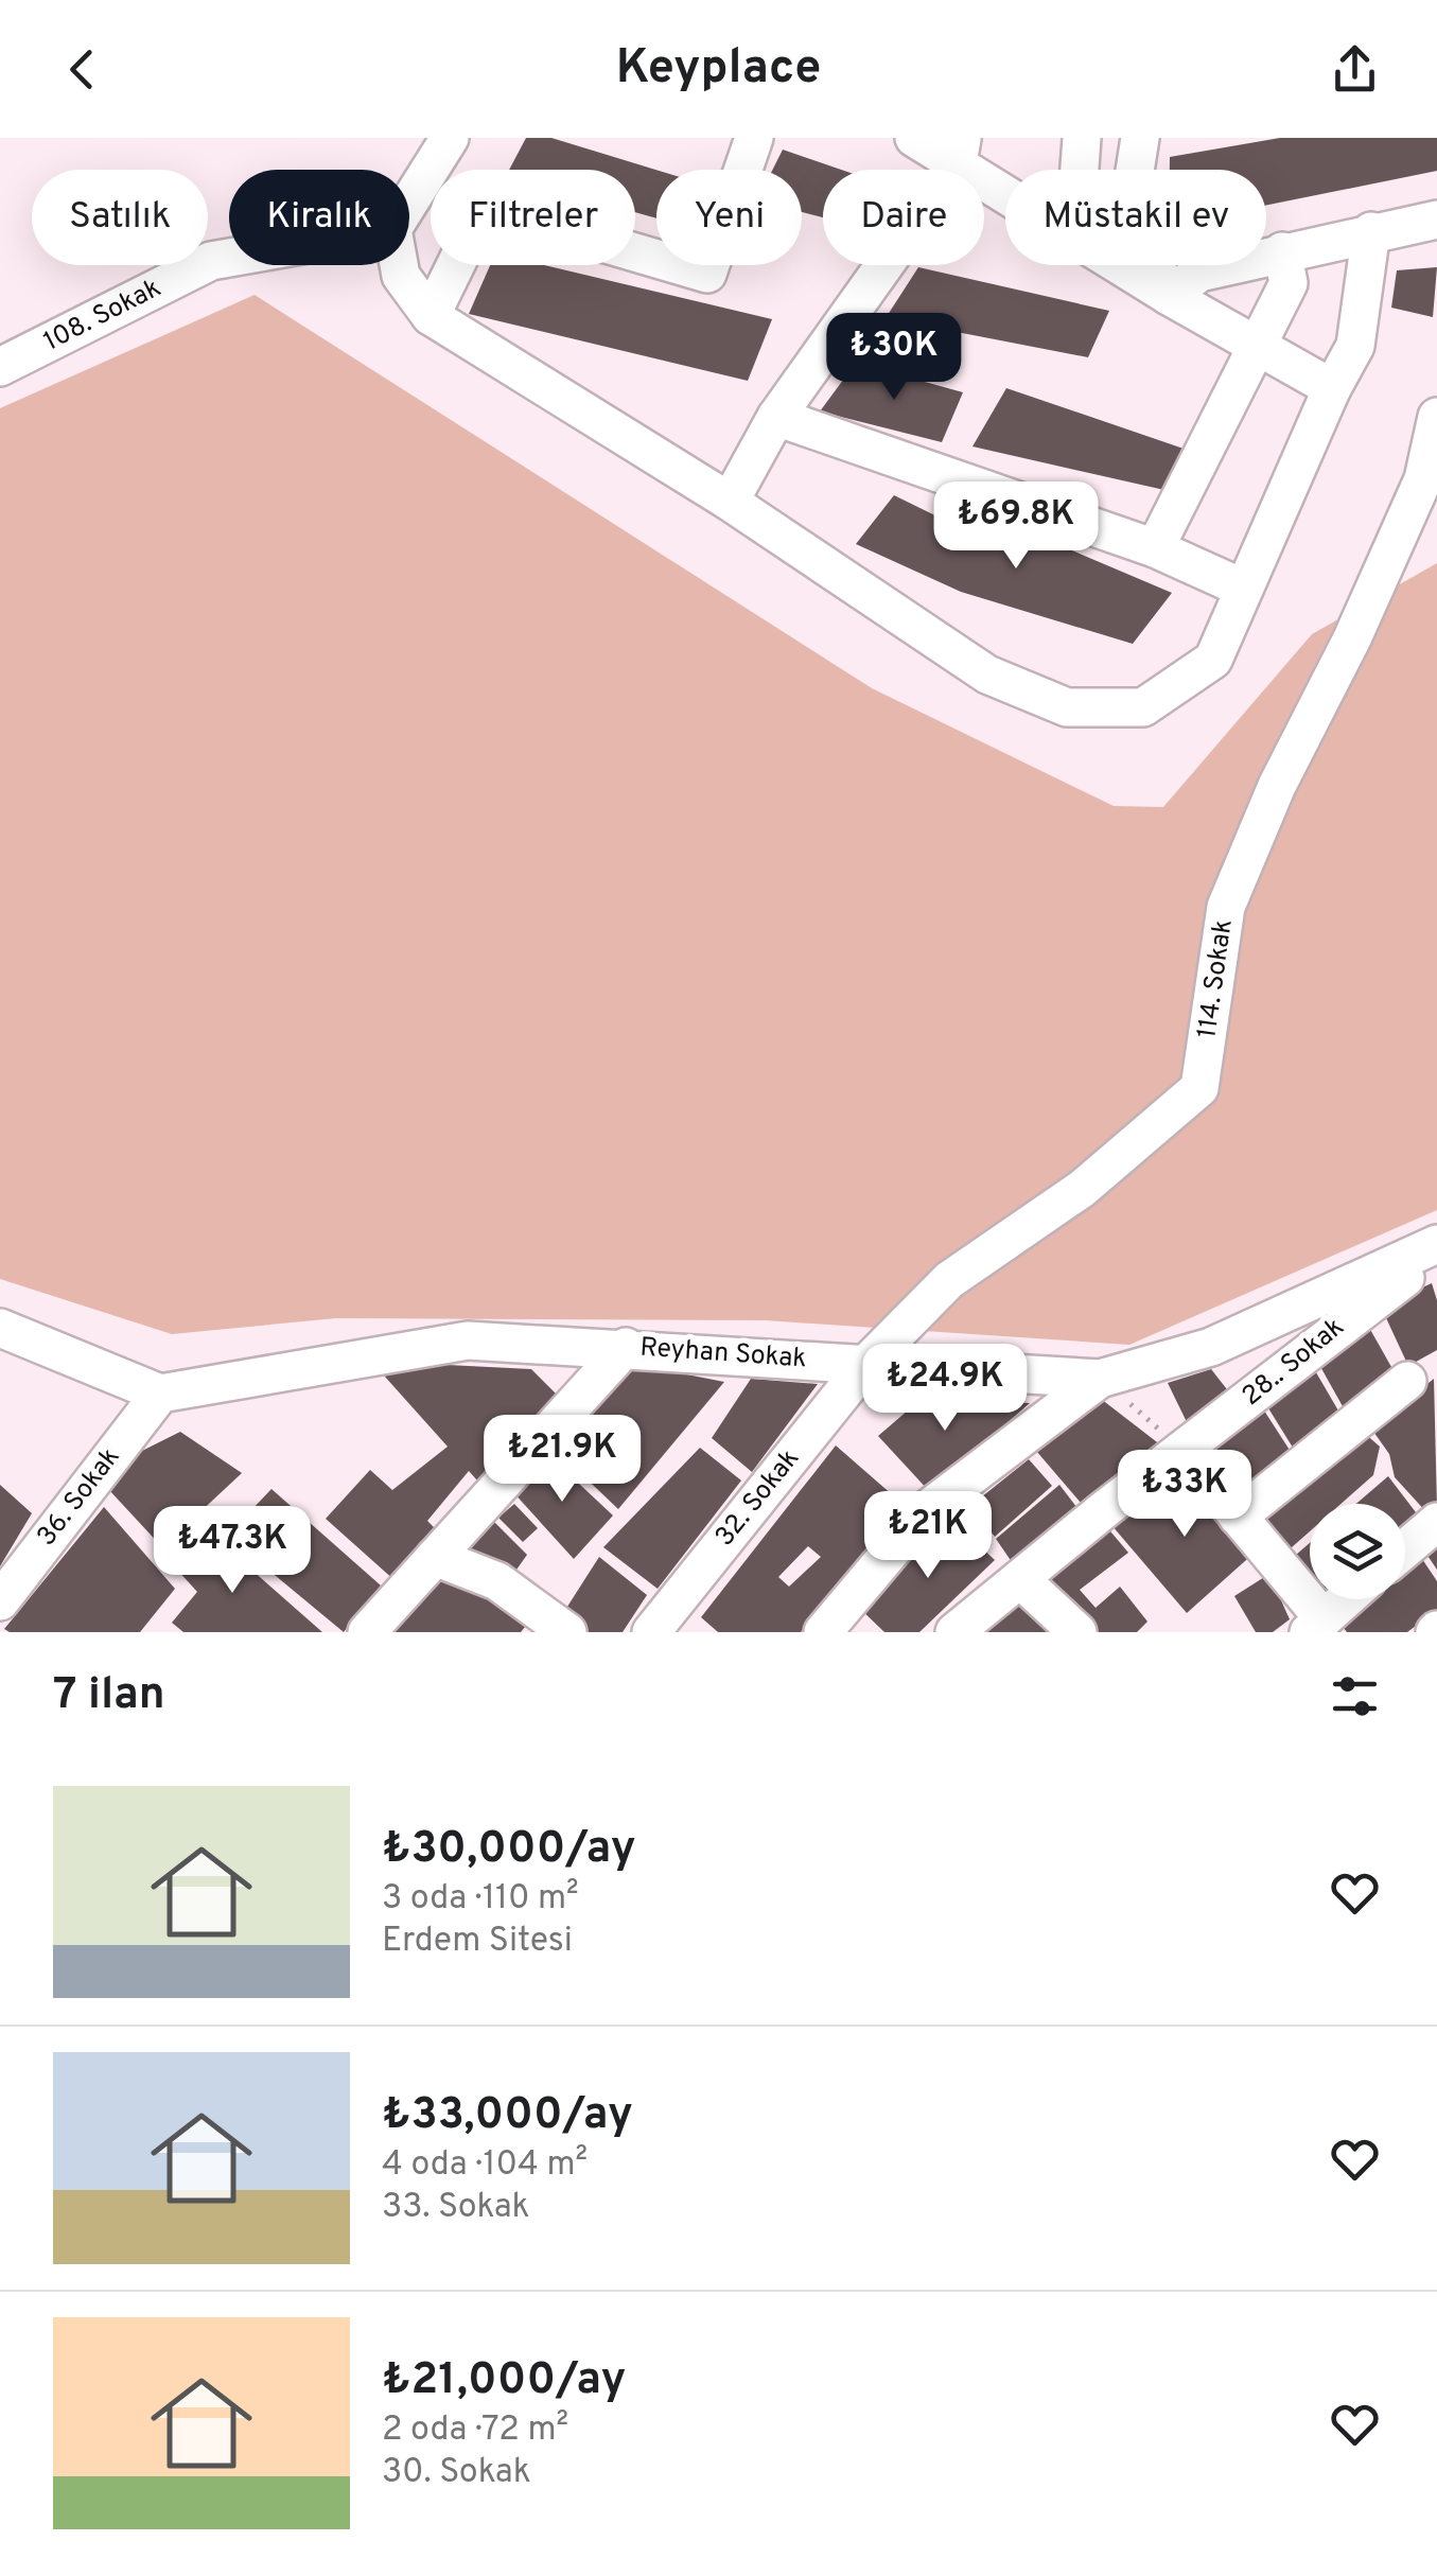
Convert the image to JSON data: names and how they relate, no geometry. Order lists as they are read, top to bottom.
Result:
{
  "streets": {
    "street": [
      "108. Sokak",
      "114. Sokak",
      "Reyhan Sokak",
      "28.. Sokak",
      "36. Sokak",
      "32. Sokak"
    ]
  },
  "crossings": [
    ["114. Sokak", "Reyhan Sokak"],
    ["114. Sokak", "32. Sokak"],
    ["Reyhan Sokak", "36. Sokak"],
    ["Reyhan Sokak", "32. Sokak"]
  ],
  "page": {
    "header": "Keyplace",
    "chip": [
      "Satılık",
      "Kiralık",
      "Filtreler",
      "Yeni",
      "Daire",
      "Müstakil ev"
    ],
    "price": [
      "₺30K",
      "₺69.8K",
      "₺24.9K",
      "₺21.9K",
      "₺33K",
      "₺21K",
      "₺47.3K"
    ],
    "heading": "7 ilan",
    "list": [
      {
        "name": "₺30,000/ay",
        "note": "3 oda · 110 m² · Erdem Sitesi"
      },
      {
        "name": "₺33,000/ay",
        "note": "4 oda · 104 m² · 33. Sokak"
      },
      {
        "name": "₺21,000/ay",
        "note": "2 oda · 72 m² · 30. Sokak"
      }
    ]
  }
}
